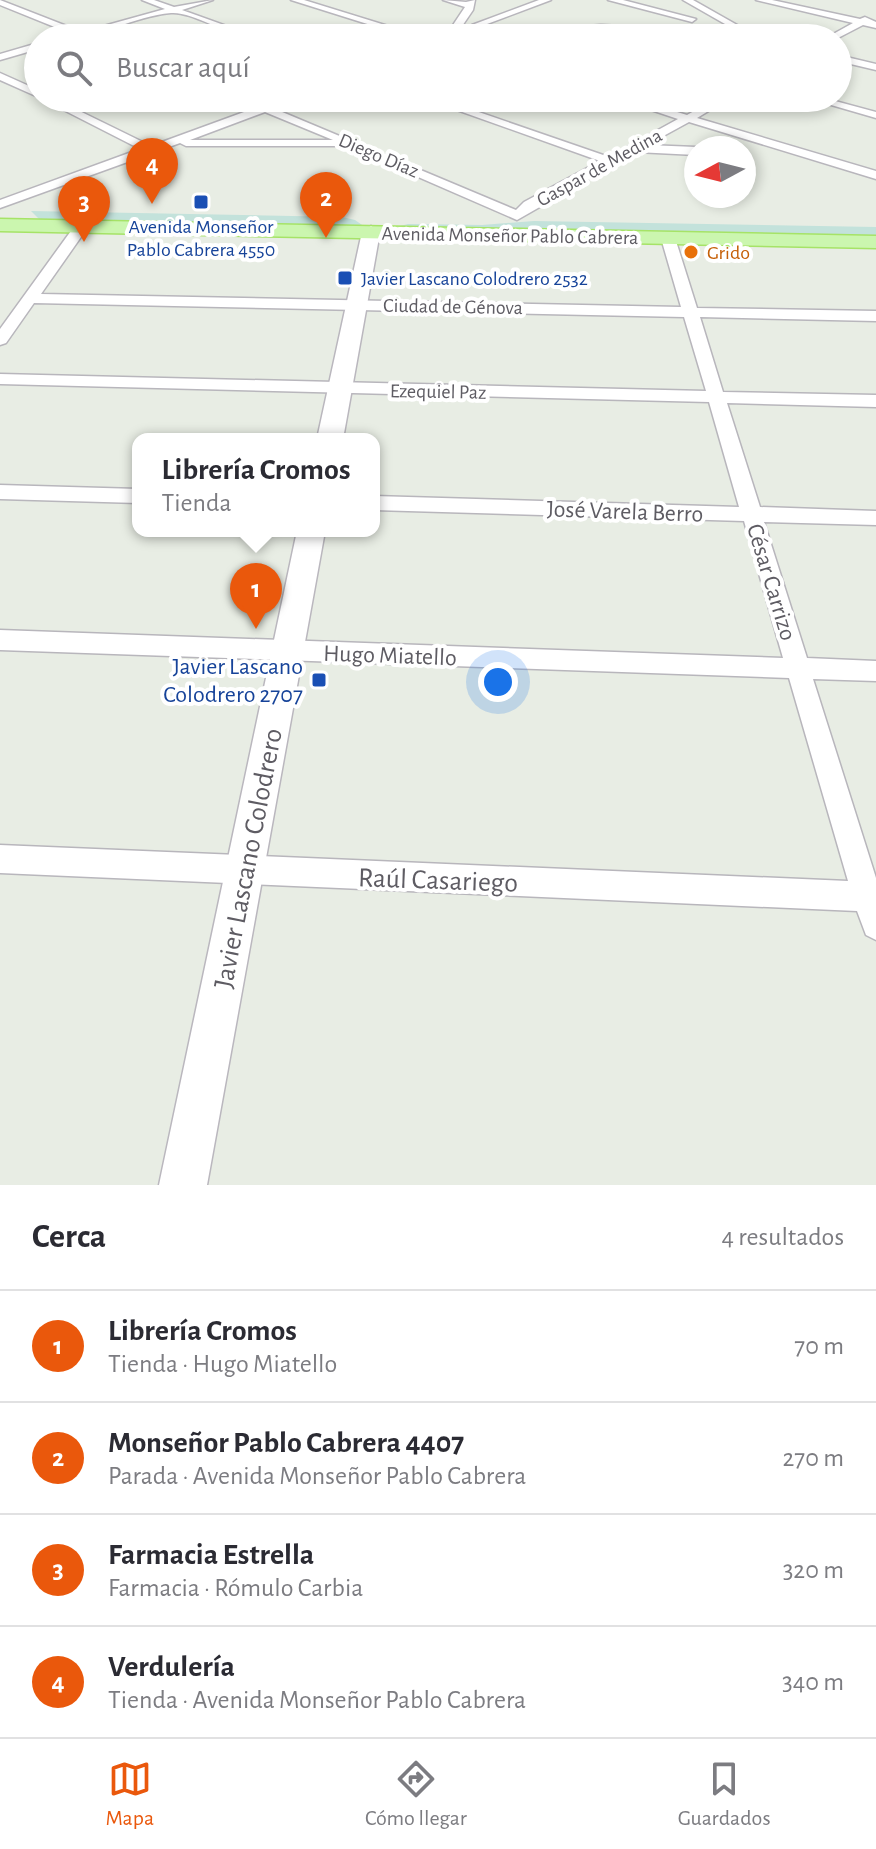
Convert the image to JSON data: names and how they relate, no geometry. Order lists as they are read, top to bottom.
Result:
{
  "streets": {
    "main road": ["Avenida Monseñor Pablo Cabrera", "Javier Lascano Colodrero"],
    "street": [
      "Diego Díaz",
      "Gaspar de Medina",
      "Ciudad de Génova",
      "Ezequiel Paz",
      "José Varela Berro",
      "César Carrizo",
      "Hugo Miatello",
      "Raúl Casariego"
    ]
  },
  "crossings": [
    ["Diego Díaz", "Gaspar de Medina"],
    ["Diego Díaz", "Avenida Monseñor Pablo Cabrera"],
    ["Gaspar de Medina", "Avenida Monseñor Pablo Cabrera"],
    ["Avenida Monseñor Pablo Cabrera", "César Carrizo"],
    ["Ciudad de Génova", "César Carrizo"],
    ["Ezequiel Paz", "César Carrizo"],
    ["José Varela Berro", "César Carrizo"],
    ["César Carrizo", "Hugo Miatello"],
    ["César Carrizo", "Raúl Casariego"],
    ["Hugo Miatello", "Javier Lascano Colodrero"],
    ["Javier Lascano Colodrero", "Raúl Casariego"]
  ],
  "places": {
    "transit": ["Avenida Monseñor Pablo Cabrera 4550", "Javier Lascano Colodrero 2532", "Javier Lascano Colodrero 2707"],
    "other": ["Grido"]
  },
  "north": "left",
  "page": {
    "search": "Buscar aquí",
    "pins": [
      "4",
      "2",
      "3",
      "1"
    ],
    "popup": ["Librería Cromos", "Tienda"],
    "heading": ["Cerca", "4 resultados"],
    "list": [
      {
        "mark": "1",
        "name": "Librería Cromos",
        "note": "Tienda · Hugo Miatello",
        "value": "70 m"
      },
      {
        "mark": "2",
        "name": "Monseñor Pablo Cabrera 4407",
        "note": "Parada · Avenida Monseñor Pablo Cabrera",
        "value": "270 m"
      },
      {
        "mark": "3",
        "name": "Farmacia Estrella",
        "note": "Farmacia · Rómulo Carbia",
        "value": "320 m"
      },
      {
        "mark": "4",
        "name": "Verdulería",
        "note": "Tienda · Avenida Monseñor Pablo Cabrera",
        "value": "340 m"
      }
    ],
    "nav": ["Mapa", "Cómo llegar", "Guardados"]
  }
}
